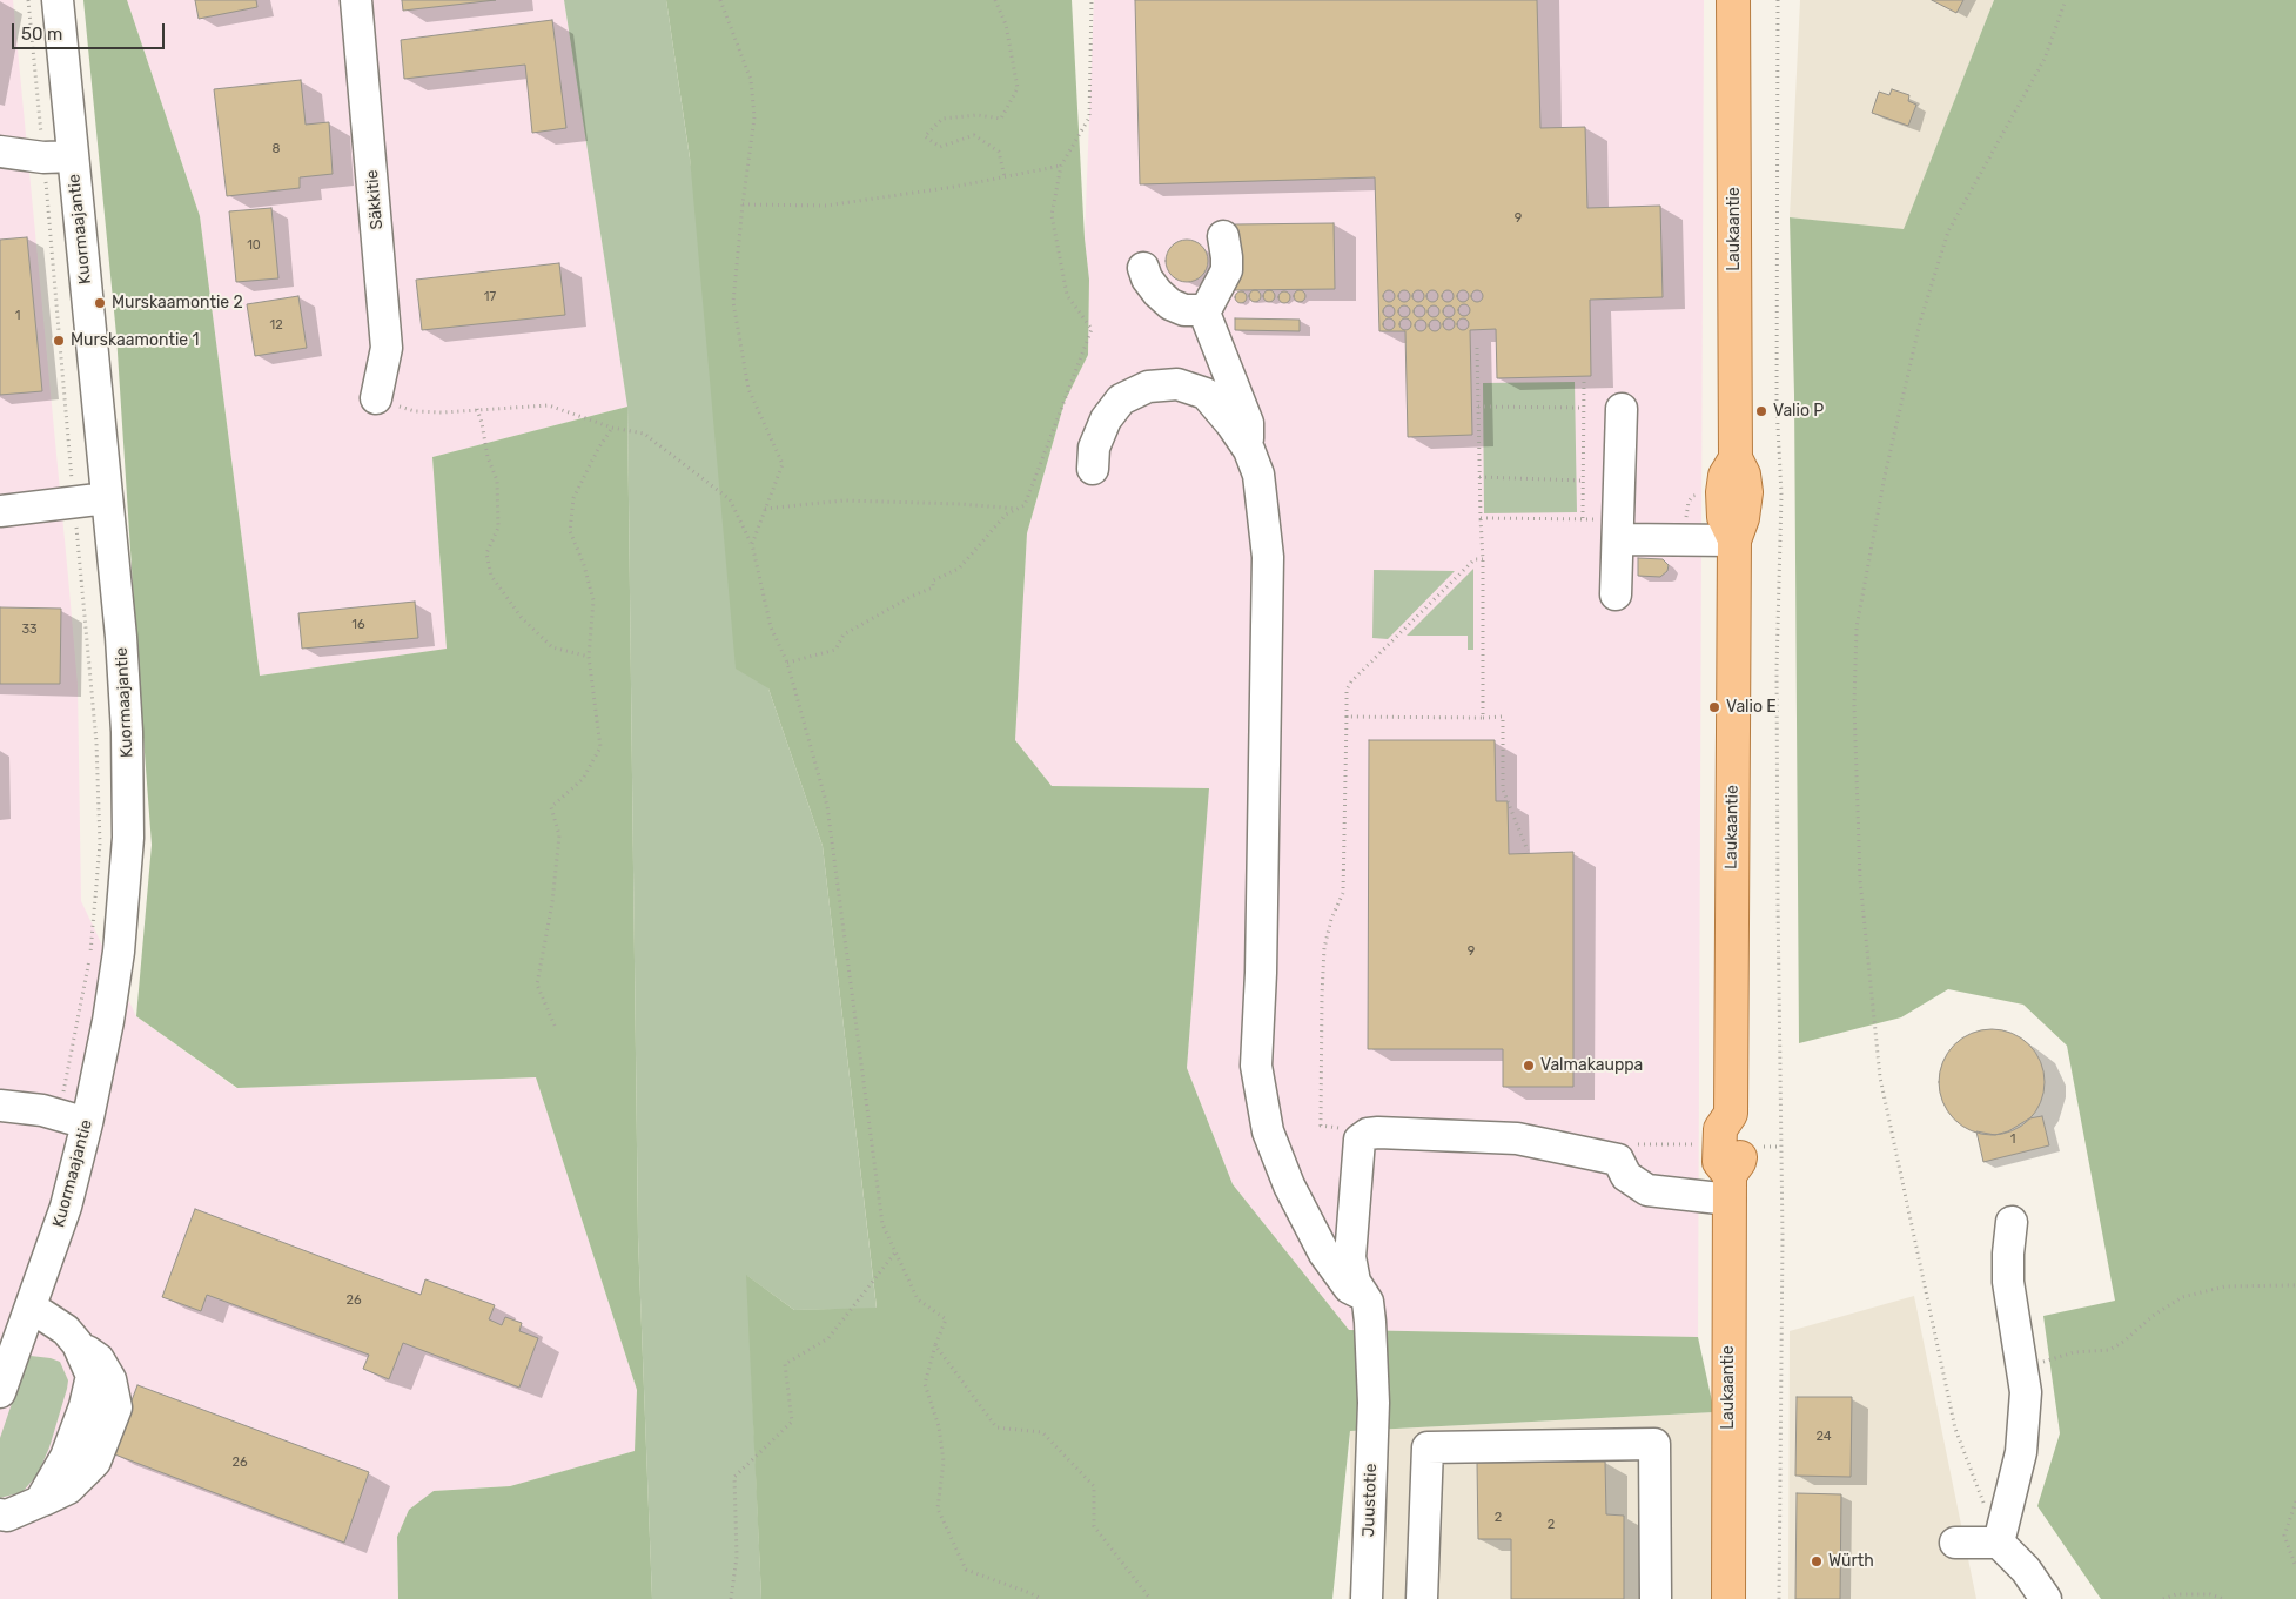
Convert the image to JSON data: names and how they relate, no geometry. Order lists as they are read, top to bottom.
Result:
{
  "streets": {
    "main road": ["Laukaantie"],
    "street": ["Säkkitie", "Kuormaajantie", "Juustotie"]
  },
  "places": [
    "Murskaamontie 2",
    "Murskaamontie 1",
    "Valio P",
    "Valio E",
    "Valmakauppa",
    "Würth"
  ],
  "house_numbers": [
    "8",
    "9",
    "10",
    "17",
    "1",
    "12",
    "16",
    "33",
    "9",
    "1",
    "26",
    "24",
    "26",
    "2",
    "2"
  ],
  "scale_bar": "50 m"
}
